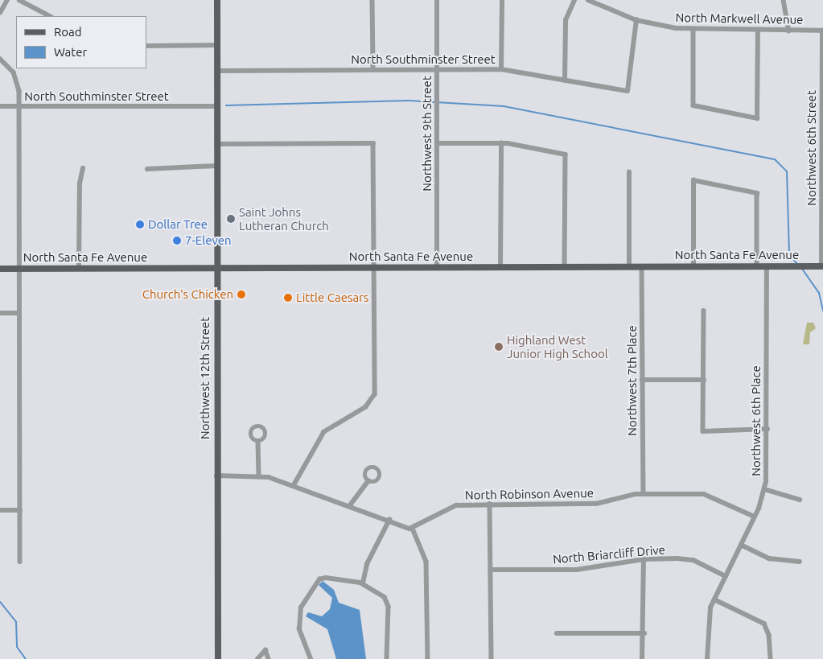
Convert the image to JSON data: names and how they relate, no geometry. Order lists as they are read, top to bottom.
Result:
{
  "streets": {
    "main road": ["North Santa Fe Avenue", "Northwest 12th Street"],
    "street": [
      "North Markwell Avenue",
      "North Southminster Street",
      "Northwest 9th Street",
      "Northwest 6th Street",
      "Northwest 7th Place",
      "Northwest 6th Place",
      "North Robinson Avenue",
      "North Briarcliff Drive"
    ]
  },
  "crossings": [
    ["North Markwell Avenue", "North Southminster Street"],
    ["North Markwell Avenue", "Northwest 6th Street"],
    ["North Southminster Street", "Northwest 9th Street"],
    ["North Southminster Street", "Northwest 12th Street"],
    ["Northwest 9th Street", "North Santa Fe Avenue"],
    ["Northwest 6th Street", "North Santa Fe Avenue"],
    ["North Santa Fe Avenue", "Northwest 12th Street"],
    ["North Santa Fe Avenue", "Northwest 7th Place"],
    ["North Santa Fe Avenue", "Northwest 6th Place"],
    ["Northwest 7th Place", "North Robinson Avenue"],
    ["Northwest 6th Place", "North Robinson Avenue"],
    ["Northwest 6th Place", "North Briarcliff Drive"]
  ],
  "places": [
    "Saint Johns Lutheran Church",
    "Dollar Tree",
    "7-Eleven",
    "Church's Chicken",
    "Little Caesars",
    "Highland West Junior High School"
  ],
  "legend": ["Road", "Water"]
}
